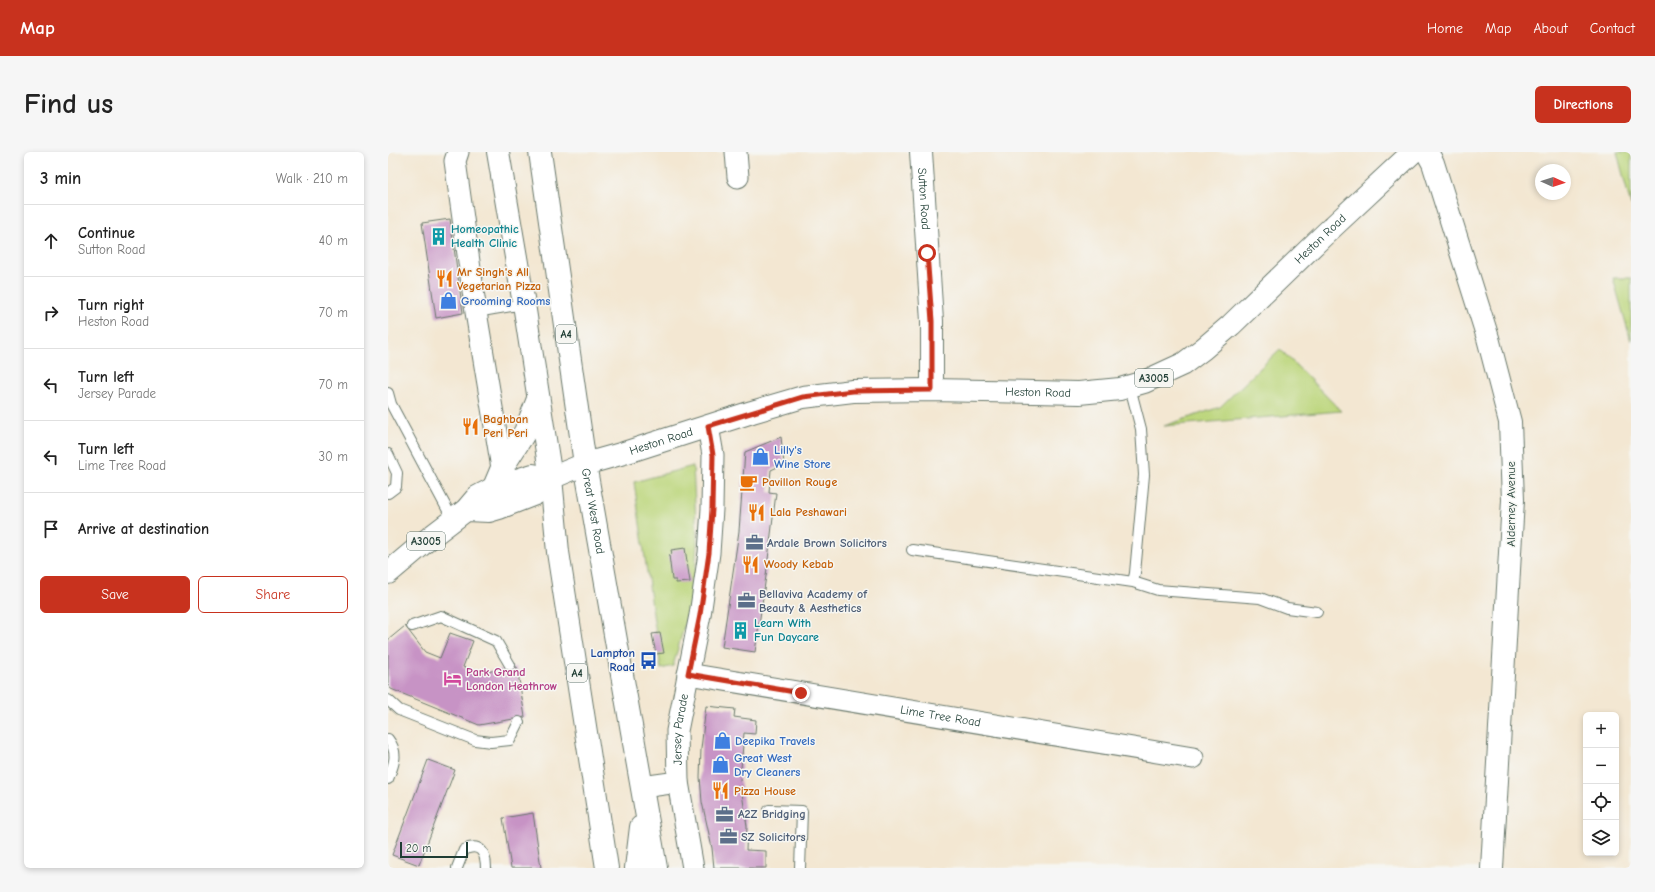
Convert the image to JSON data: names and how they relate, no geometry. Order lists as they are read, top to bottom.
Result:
{
  "streets": {
    "main road": [
      "Sutton Road",
      "Heston Road",
      "A4",
      "A3005",
      "Alderney Avenue",
      "Great West Road"
    ],
    "street": ["Lime Tree Road", "Jersey Parade"]
  },
  "crossings": [
    ["Sutton Road", "Heston Road"],
    ["Heston Road", "A3005"],
    ["Heston Road", "Great West Road"],
    ["Heston Road", "Jersey Parade"],
    ["A4", "A3005"],
    ["A3005", "Great West Road"],
    ["Lime Tree Road", "Jersey Parade"]
  ],
  "places": {
    "building": ["Homeopathic Health Clinic", "Learn With Fun Daycare"],
    "restaurant": [
      "Mr Singh's All Vegetarian Pizza",
      "Baghban Peri Peri",
      "Lala Peshawari",
      "Woody Kebab",
      "Pizza House"
    ],
    "shop": [
      "Grooming Rooms",
      "Lilly's Wine Store",
      "Deepika Travels",
      "Great West Dry Cleaners"
    ],
    "cafe": ["Pavillon Rouge"],
    "office": [
      "Ardale Brown Solicitors",
      "Bellaviva Academy of Beauty & Aesthetics",
      "A2Z Bridging",
      "SZ Solicitors"
    ],
    "bus stop": ["Lampton Road"],
    "hotel": ["Park Grand London Heathrow"]
  },
  "scale_bar": "20 m",
  "north": "right",
  "page": {
    "header": "Map",
    "nav": [
      "Home",
      "Map",
      "About",
      "Contact"
    ],
    "buttons": [
      "Directions",
      ["Save", "Share"]
    ],
    "title": "Find us",
    "heading": ["3 min", "Walk · 210 m"],
    "list": [
      ["Continue", "Sutton Road", "40 m"],
      ["Turn right", "Heston Road", "70 m"],
      ["Turn left", "Jersey Parade", "70 m"],
      ["Turn left", "Lime Tree Road", "30 m"],
      "Arrive at destination"
    ],
    "map_buttons": ["+", "−"],
    "scale": "20 m"
  }
}
